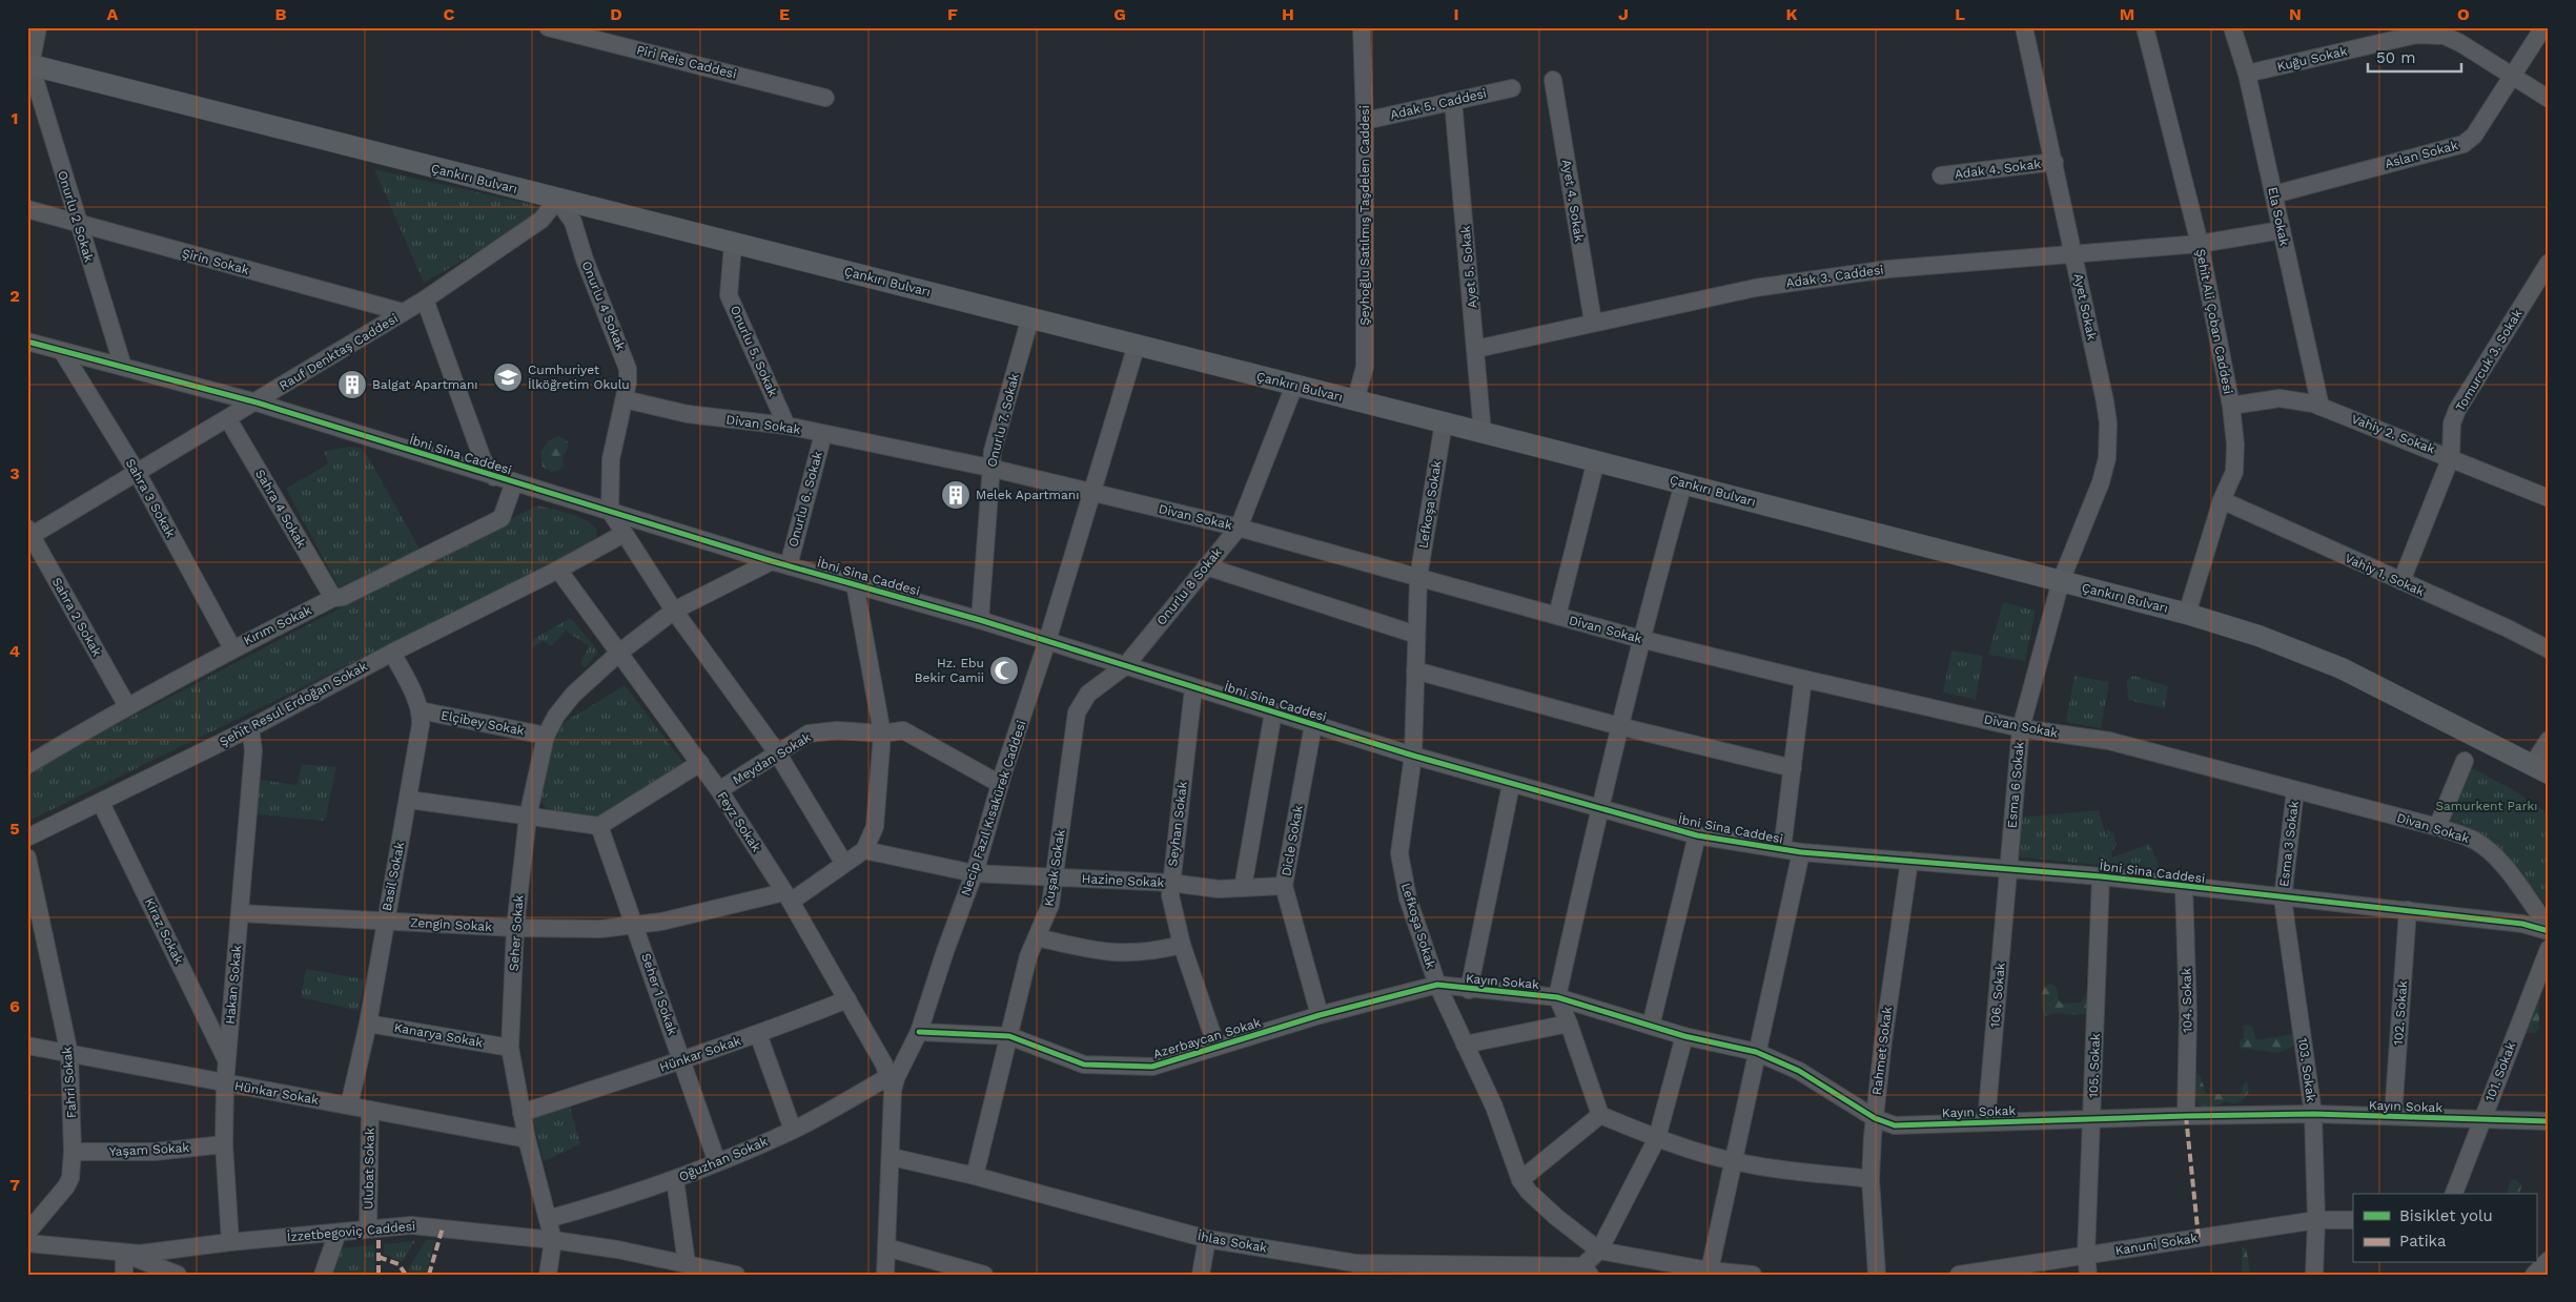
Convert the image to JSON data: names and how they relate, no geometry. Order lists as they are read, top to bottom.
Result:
{
  "streets": {
    "main road": ["Çankırı Bulvarı"],
    "street": [
      "Kuğu Sokak",
      "Piri Reis Caddesi",
      "Adak 5. Caddesi",
      "Aslan Sokak",
      "Adak 4. Sokak",
      "Ayet 4. Sokak",
      "Şeyhoğlu Satılmış Taşdelen Caddesi",
      "Onurlu 2 Sokak",
      "Ela Sokak",
      "Şirin Sokak",
      "Ayet 5. Sokak",
      "Adak 3. Caddesi",
      "Onurlu 4 Sokak",
      "Ayet Sokak",
      "Şehit Ali Çoban Caddesi",
      "Onurlu 5. Sokak",
      "Rauf Denktaş Caddesi",
      "Tomurcuk 3. Sokak",
      "Onurlu 7. Sokak",
      "Divan Sokak",
      "Vahiy 2. Sokak",
      "İbni Sina Caddesi",
      "Sahra 3 Sokak",
      "Onurlu 6. Sokak",
      "Lefkoşa Sokak",
      "Sahra 4 Sokak",
      "Vahiy 1. Sokak",
      "Onurlu 8 Sokak",
      "Sahra 2 Sokak",
      "Kırım Sokak",
      "Şehit Resul Erdoğan Sokak",
      "Elçibey Sokak",
      "Meydan Sokak",
      "Esma 6 Sokak",
      "Necip Fazıl Kısakürek Caddesi",
      "Feyz Sokak",
      "Seyhan Sokak",
      "Dicle Sokak",
      "Esma 3 Sokak",
      "Kuşak Sokak",
      "Basil Sokak",
      "Hazine Sokak",
      "Zengin Sokak",
      "Kiraz Sokak",
      "Seher Sokak",
      "Kayın Sokak",
      "Hakan Sokak",
      "Seher 1 Sokak",
      "106. Sokak",
      "104. Sokak",
      "102. Sokak",
      "Kanarya Sokak",
      "Azerbaycan Sokak",
      "Rahmet Sokak",
      "Hünkar Sokak",
      "105. Sokak",
      "103. Sokak",
      "101. Sokak",
      "Fahri Sokak",
      "Yaşam Sokak",
      "Oğuzhan Sokak",
      "Ulubat Sokak",
      "İzzetbegoviç Caddesi",
      "İhlas Sokak",
      "Kanuni Sokak"
    ]
  },
  "crossings": [
    ["Kuğu Sokak", "Aslan Sokak"],
    ["Kuğu Sokak", "Ela Sokak"],
    ["Adak 5. Caddesi", "Şeyhoğlu Satılmış Taşdelen Caddesi"],
    ["Adak 5. Caddesi", "Ayet 5. Sokak"],
    ["Aslan Sokak", "Ela Sokak"],
    ["Adak 4. Sokak", "Ayet Sokak"],
    ["Çankırı Bulvarı", "Şeyhoğlu Satılmış Taşdelen Caddesi"],
    ["Çankırı Bulvarı", "Onurlu 2 Sokak"],
    ["Çankırı Bulvarı", "Ayet 5. Sokak"],
    ["Çankırı Bulvarı", "Onurlu 4 Sokak"],
    ["Çankırı Bulvarı", "Ayet Sokak"],
    ["Çankırı Bulvarı", "Şehit Ali Çoban Caddesi"],
    ["Çankırı Bulvarı", "Onurlu 5. Sokak"],
    ["Çankırı Bulvarı", "Rauf Denktaş Caddesi"],
    ["Çankırı Bulvarı", "Onurlu 7. Sokak"],
    ["Çankırı Bulvarı", "Lefkoşa Sokak"],
    ["Çankırı Bulvarı", "Onurlu 8 Sokak"],
    ["Çankırı Bulvarı", "Esma 6 Sokak"],
    ["Çankırı Bulvarı", "Necip Fazıl Kısakürek Caddesi"],
    ["Ayet 4. Sokak", "Adak 3. Caddesi"],
    ["Onurlu 2 Sokak", "Şirin Sokak"],
    ["Onurlu 2 Sokak", "İbni Sina Caddesi"],
    ["Ela Sokak", "Vahiy 2. Sokak"],
    ["Şirin Sokak", "Rauf Denktaş Caddesi"],
    ["Ayet 5. Sokak", "Adak 3. Caddesi"],
    ["Adak 3. Caddesi", "Ayet Sokak"],
    ["Adak 3. Caddesi", "Şehit Ali Çoban Caddesi"],
    ["Onurlu 4 Sokak", "Rauf Denktaş Caddesi"],
    ["Onurlu 4 Sokak", "Divan Sokak"],
    ["Onurlu 4 Sokak", "İbni Sina Caddesi"],
    ["Ayet Sokak", "Esma 6 Sokak"],
    ["Şehit Ali Çoban Caddesi", "Vahiy 2. Sokak"],
    ["Şehit Ali Çoban Caddesi", "Vahiy 1. Sokak"],
    ["Onurlu 5. Sokak", "Divan Sokak"],
    ["Rauf Denktaş Caddesi", "İbni Sina Caddesi"],
    ["Rauf Denktaş Caddesi", "Sahra 3 Sokak"],
    ["Rauf Denktaş Caddesi", "Sahra 4 Sokak"],
    ["Rauf Denktaş Caddesi", "Sahra 2 Sokak"],
    ["Tomurcuk 3. Sokak", "Vahiy 2. Sokak"],
    ["Tomurcuk 3. Sokak", "Vahiy 1. Sokak"],
    ["Onurlu 7. Sokak", "Divan Sokak"],
    ["Onurlu 7. Sokak", "İbni Sina Caddesi"],
    ["Divan Sokak", "Onurlu 6. Sokak"],
    ["Divan Sokak", "Lefkoşa Sokak"],
    ["Divan Sokak", "Onurlu 8 Sokak"],
    ["Divan Sokak", "Esma 6 Sokak"],
    ["Divan Sokak", "Necip Fazıl Kısakürek Caddesi"],
    ["Divan Sokak", "Esma 3 Sokak"],
    ["İbni Sina Caddesi", "Sahra 3 Sokak"],
    ["İbni Sina Caddesi", "Onurlu 6. Sokak"],
    ["İbni Sina Caddesi", "Lefkoşa Sokak"],
    ["İbni Sina Caddesi", "Onurlu 8 Sokak"],
    ["İbni Sina Caddesi", "Kırım Sokak"],
    ["İbni Sina Caddesi", "Esma 6 Sokak"],
    ["İbni Sina Caddesi", "Necip Fazıl Kısakürek Caddesi"],
    ["İbni Sina Caddesi", "Seyhan Sokak"],
    ["İbni Sina Caddesi", "Dicle Sokak"],
    ["İbni Sina Caddesi", "Esma 3 Sokak"],
    ["İbni Sina Caddesi", "Kuşak Sokak"],
    ["İbni Sina Caddesi", "Seher Sokak"],
    ["İbni Sina Caddesi", "106. Sokak"],
    ["İbni Sina Caddesi", "104. Sokak"],
    ["İbni Sina Caddesi", "102. Sokak"],
    ["İbni Sina Caddesi", "Rahmet Sokak"],
    ["İbni Sina Caddesi", "105. Sokak"],
    ["İbni Sina Caddesi", "103. Sokak"],
    ["Sahra 3 Sokak", "Kırım Sokak"],
    ["Onurlu 6. Sokak", "Seher Sokak"],
    ["Lefkoşa Sokak", "Kayın Sokak"],
    ["Lefkoşa Sokak", "Azerbaycan Sokak"],
    ["Sahra 4 Sokak", "Kırım Sokak"],
    ["Onurlu 8 Sokak", "Kuşak Sokak"],
    ["Sahra 2 Sokak", "Kırım Sokak"],
    ["Şehit Resul Erdoğan Sokak", "Feyz Sokak"],
    ["Şehit Resul Erdoğan Sokak", "Kiraz Sokak"],
    ["Şehit Resul Erdoğan Sokak", "Hakan Sokak"],
    ["Elçibey Sokak", "Basil Sokak"],
    ["Elçibey Sokak", "Seher Sokak"],
    ["Meydan Sokak", "Necip Fazıl Kısakürek Caddesi"],
    ["Meydan Sokak", "Feyz Sokak"],
    ["Esma 6 Sokak", "106. Sokak"],
    ["Necip Fazıl Kısakürek Caddesi", "Feyz Sokak"],
    ["Necip Fazıl Kısakürek Caddesi", "Hazine Sokak"],
    ["Necip Fazıl Kısakürek Caddesi", "Azerbaycan Sokak"],
    ["Necip Fazıl Kısakürek Caddesi", "Oğuzhan Sokak"],
    ["Necip Fazıl Kısakürek Caddesi", "İhlas Sokak"],
    ["Feyz Sokak", "Zengin Sokak"],
    ["Feyz Sokak", "Seher Sokak"],
    ["Feyz Sokak", "Hünkar Sokak"],
    ["Feyz Sokak", "Oğuzhan Sokak"],
    ["Seyhan Sokak", "Hazine Sokak"],
    ["Seyhan Sokak", "Azerbaycan Sokak"],
    ["Dicle Sokak", "Hazine Sokak"],
    ["Dicle Sokak", "Azerbaycan Sokak"],
    ["Esma 3 Sokak", "103. Sokak"],
    ["Kuşak Sokak", "Hazine Sokak"],
    ["Kuşak Sokak", "Azerbaycan Sokak"],
    ["Kuşak Sokak", "İhlas Sokak"],
    ["Basil Sokak", "Zengin Sokak"],
    ["Basil Sokak", "Kanarya Sokak"],
    ["Basil Sokak", "Hünkar Sokak"],
    ["Zengin Sokak", "Seher Sokak"],
    ["Zengin Sokak", "Hakan Sokak"],
    ["Zengin Sokak", "Seher 1 Sokak"],
    ["Kiraz Sokak", "Hakan Sokak"],
    ["Seher Sokak", "Kanarya Sokak"],
    ["Seher Sokak", "Hünkar Sokak"],
    ["Seher Sokak", "Oğuzhan Sokak"],
    ["Seher Sokak", "İzzetbegoviç Caddesi"],
    ["Kayın Sokak", "106. Sokak"],
    ["Kayın Sokak", "104. Sokak"],
    ["Kayın Sokak", "102. Sokak"],
    ["Kayın Sokak", "Azerbaycan Sokak"],
    ["Kayın Sokak", "Rahmet Sokak"],
    ["Kayın Sokak", "105. Sokak"],
    ["Kayın Sokak", "103. Sokak"],
    ["Kayın Sokak", "101. Sokak"],
    ["Hakan Sokak", "Hünkar Sokak"],
    ["Hakan Sokak", "Yaşam Sokak"],
    ["Hakan Sokak", "İzzetbegoviç Caddesi"],
    ["Seher 1 Sokak", "Hünkar Sokak"],
    ["Seher 1 Sokak", "Oğuzhan Sokak"],
    ["Hünkar Sokak", "Fahri Sokak"],
    ["Hünkar Sokak", "Ulubat Sokak"],
    ["105. Sokak", "Kanuni Sokak"],
    ["103. Sokak", "Kanuni Sokak"],
    ["Fahri Sokak", "Yaşam Sokak"],
    ["Ulubat Sokak", "İzzetbegoviç Caddesi"]
  ],
  "parks": ["Samurkent Parkı"],
  "places": {
    "school or university": ["Cumhuriyet İlköğretim Okulu"],
    "building": ["Balgat Apartmanı", "Melek Apartmanı"],
    "mosque": ["Hz. Ebu Bekir Camii"]
  },
  "legend": ["Bisiklet yolu", "Patika"],
  "scale_bar": "50 m",
  "grid": {
    "columns": [
      "A",
      "B",
      "C",
      "D",
      "E",
      "F",
      "G",
      "H",
      "I",
      "J",
      "K",
      "L",
      "M",
      "N",
      "O"
    ],
    "rows": [
      "1",
      "2",
      "3",
      "4",
      "5",
      "6",
      "7"
    ]
  }
}
